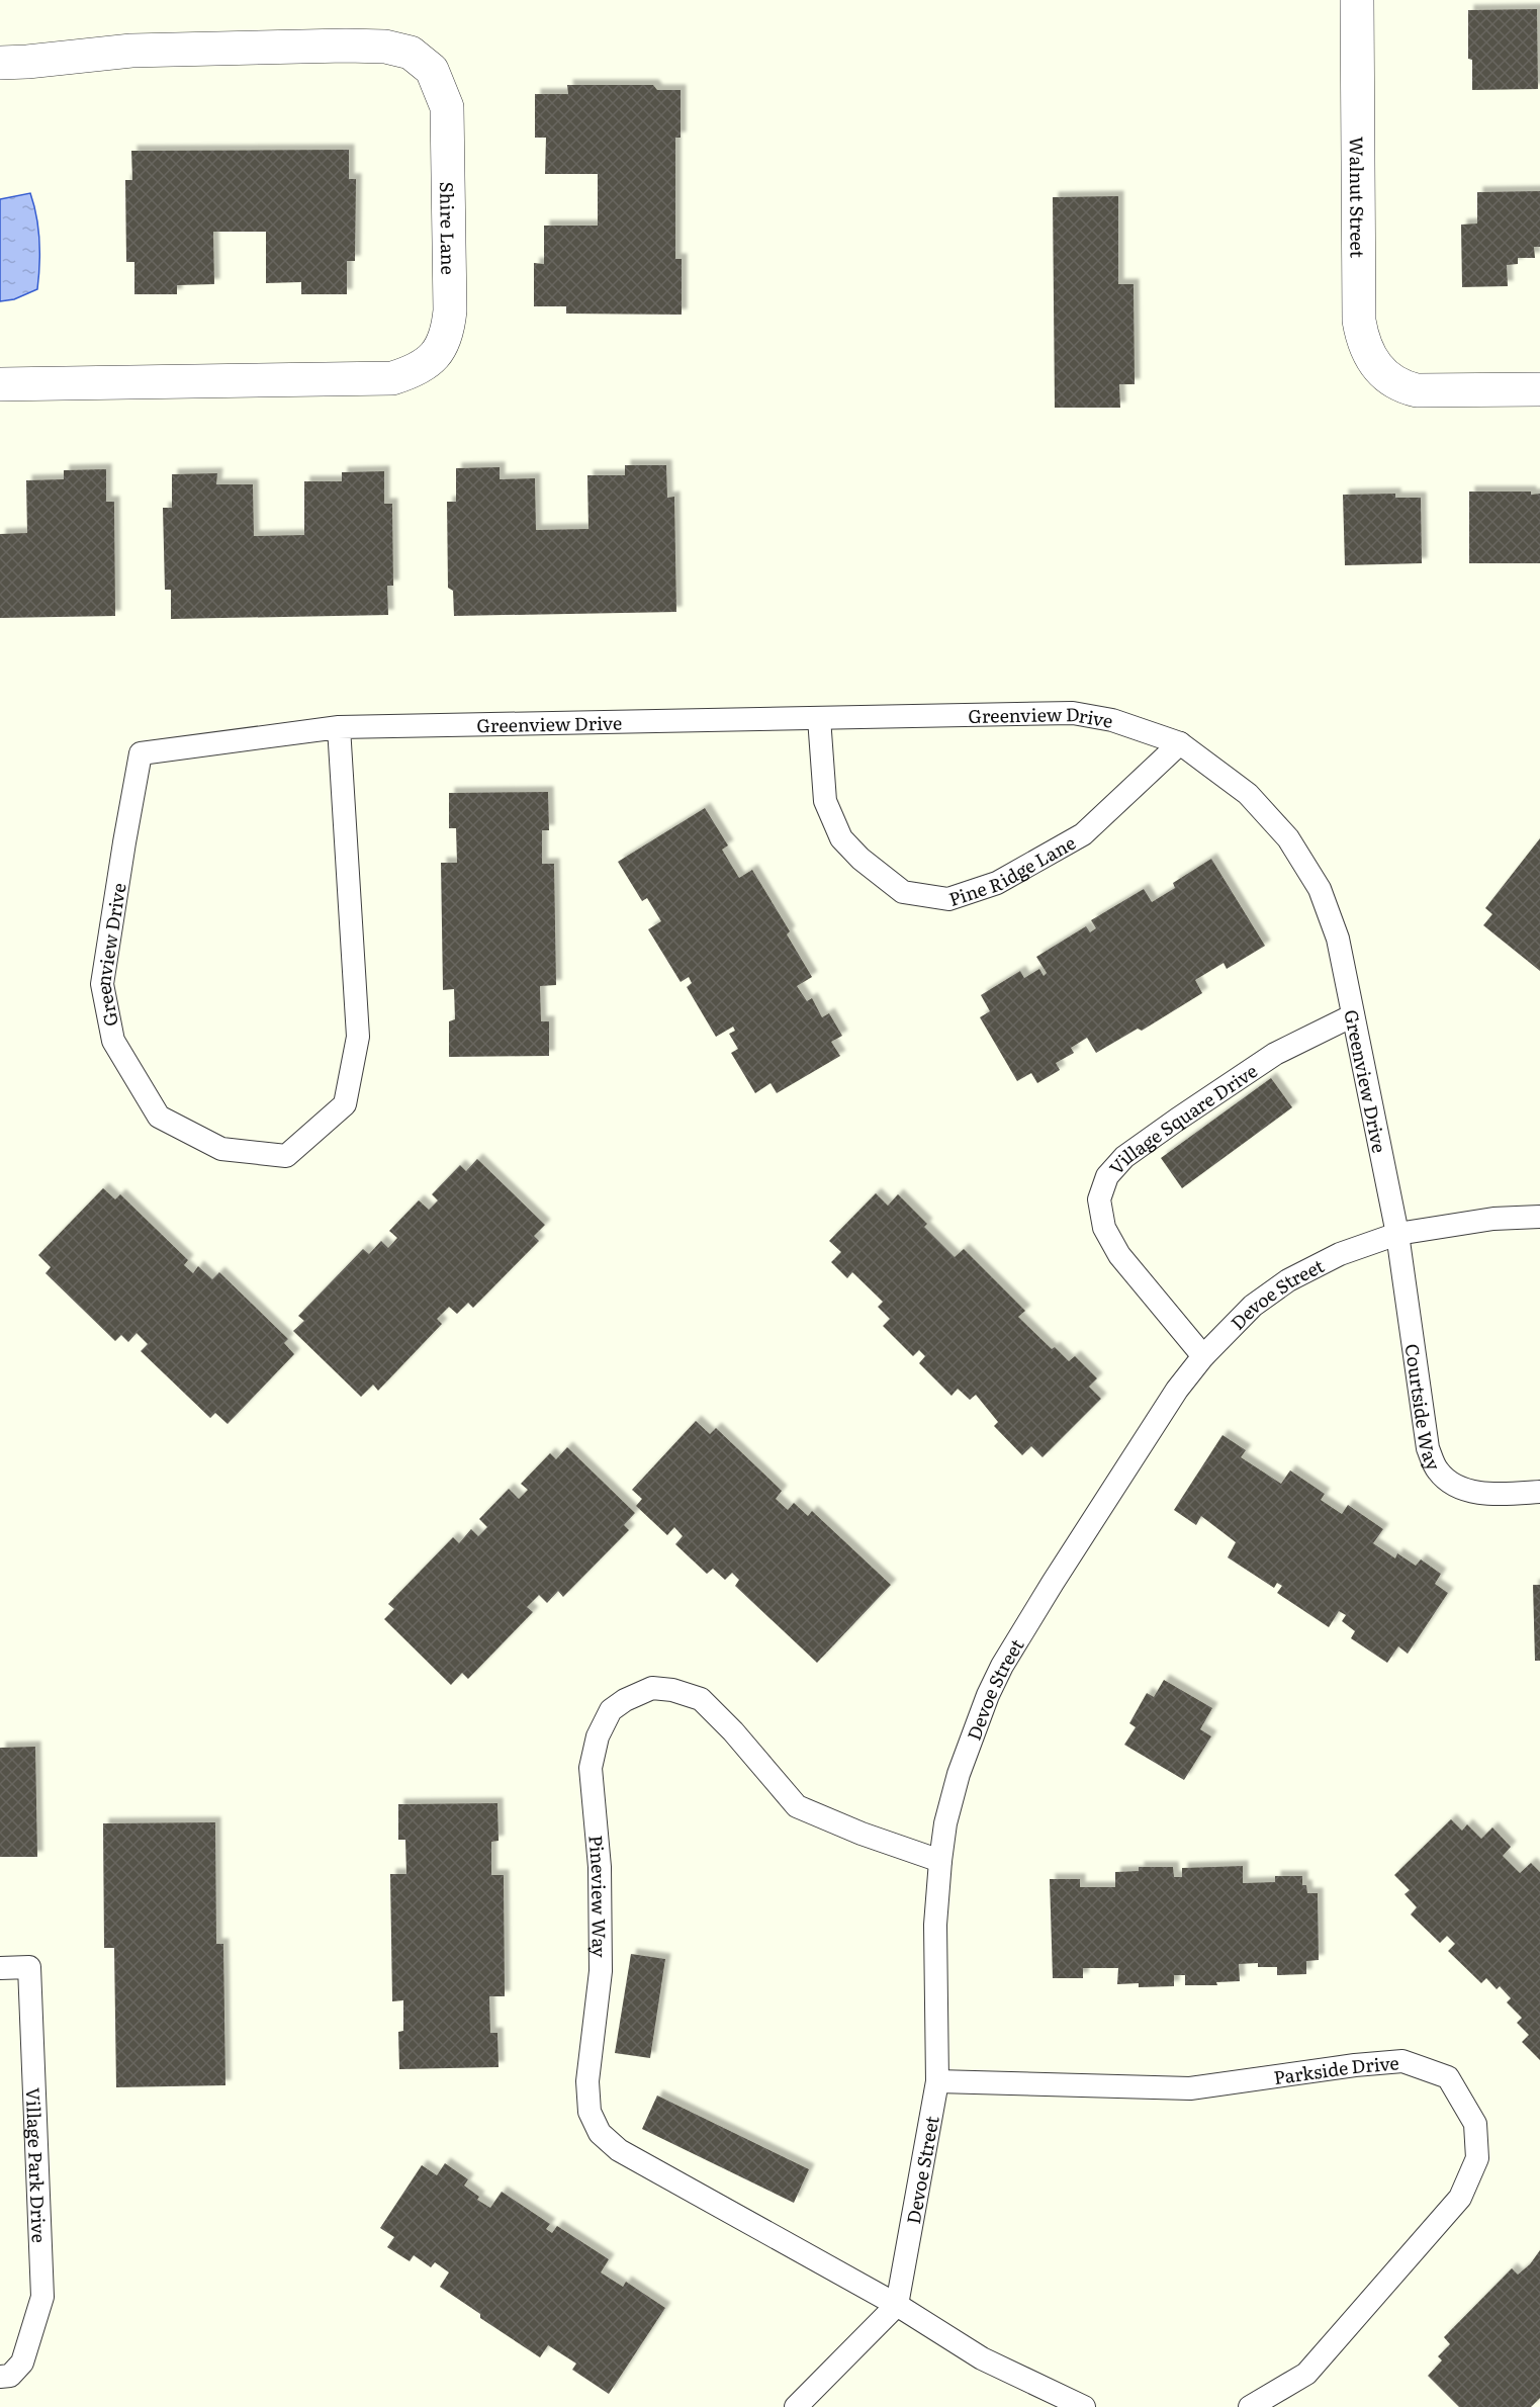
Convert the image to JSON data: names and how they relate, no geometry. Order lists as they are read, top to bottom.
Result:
{
  "streets": {
    "street": ["Walnut Street", "Shire Lane"],
    "lane": [
      "Greenview Drive",
      "Pine Ridge Lane",
      "Village Square Drive",
      "Devoe Street",
      "Courtside Way",
      "Pineview Way",
      "Parkside Drive",
      "Village Park Drive"
    ]
  },
  "crossings": [
    ["Greenview Drive", "Pine Ridge Lane"],
    ["Greenview Drive", "Village Square Drive"],
    ["Greenview Drive", "Devoe Street"],
    ["Greenview Drive", "Courtside Way"],
    ["Village Square Drive", "Devoe Street"],
    ["Devoe Street", "Courtside Way"],
    ["Devoe Street", "Pineview Way"],
    ["Devoe Street", "Parkside Drive"]
  ]
}
